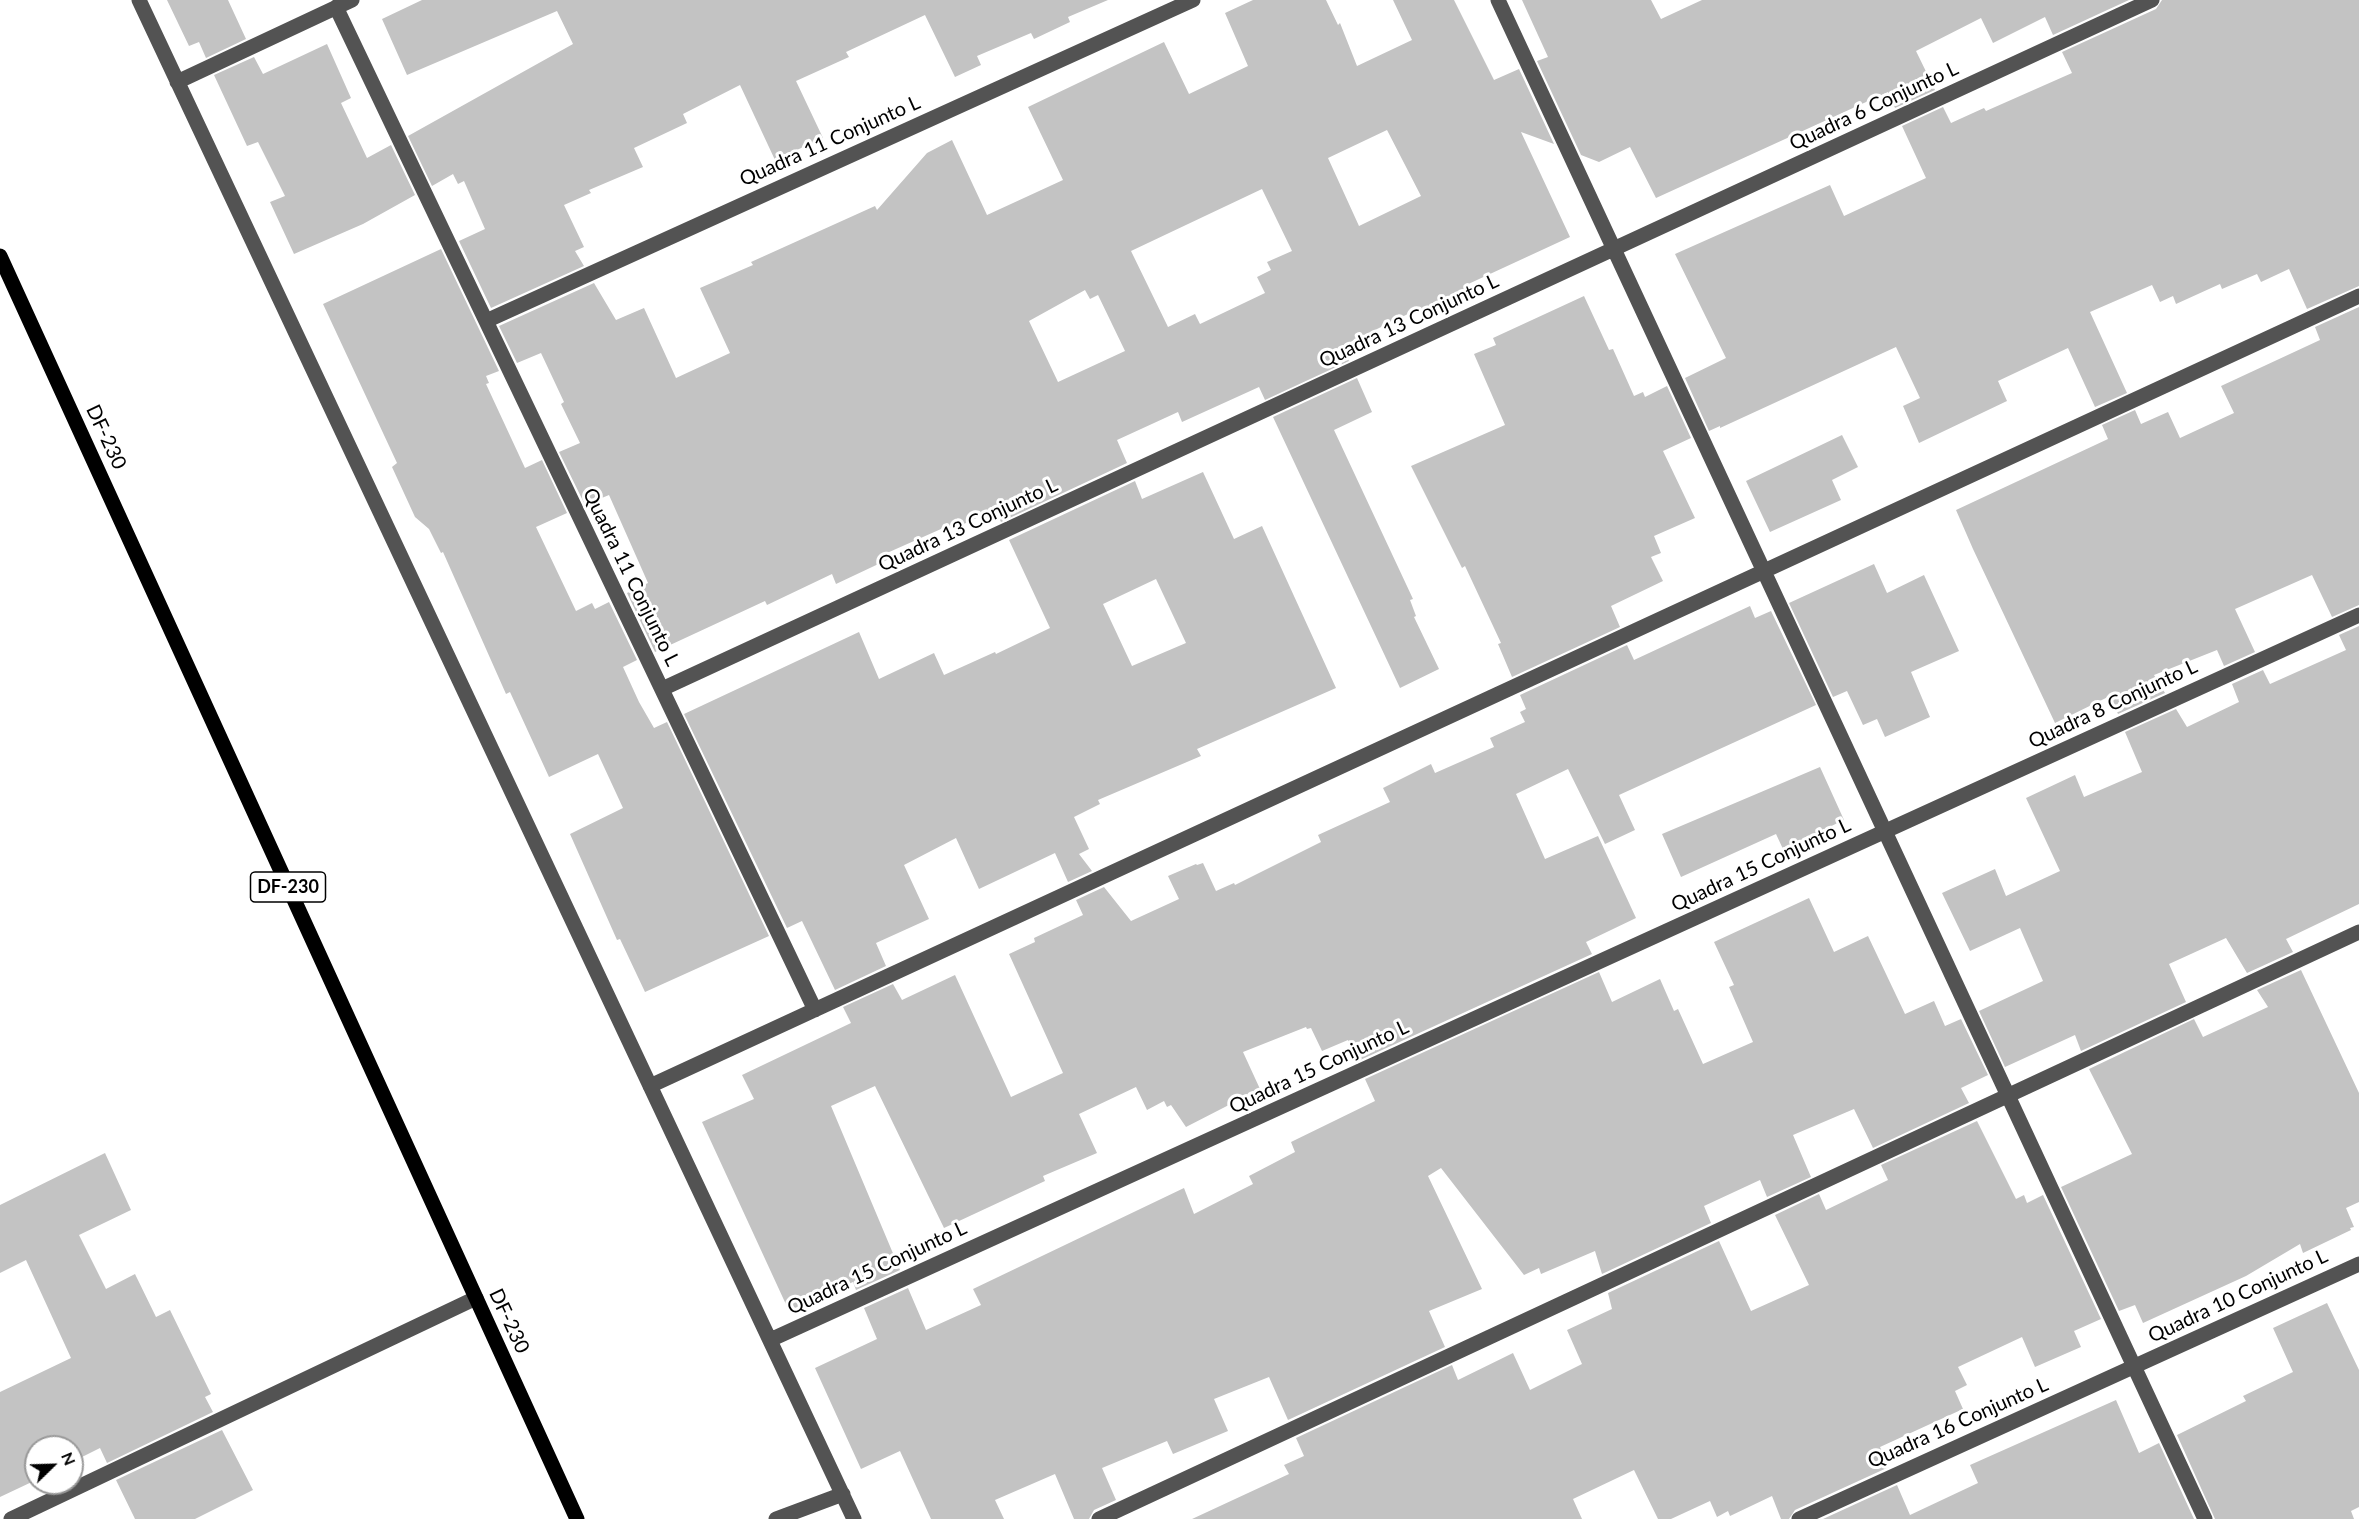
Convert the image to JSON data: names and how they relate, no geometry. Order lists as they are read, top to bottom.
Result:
{
  "streets": {
    "main road": ["DF-230"],
    "street": [
      "Quadra 6 Conjunto L",
      "Quadra 11 Conjunto L",
      "Quadra 13 Conjunto L",
      "Quadra 8 Conjunto L",
      "Quadra 15 Conjunto L",
      "Quadra 10 Conjunto L",
      "Quadra 16 Conjunto L"
    ]
  },
  "crossings": [
    ["Quadra 6 Conjunto L", "Quadra 13 Conjunto L"],
    ["Quadra 11 Conjunto L", "Quadra 13 Conjunto L"],
    ["Quadra 8 Conjunto L", "Quadra 15 Conjunto L"],
    ["Quadra 10 Conjunto L", "Quadra 16 Conjunto L"]
  ],
  "north": "top right"
}
